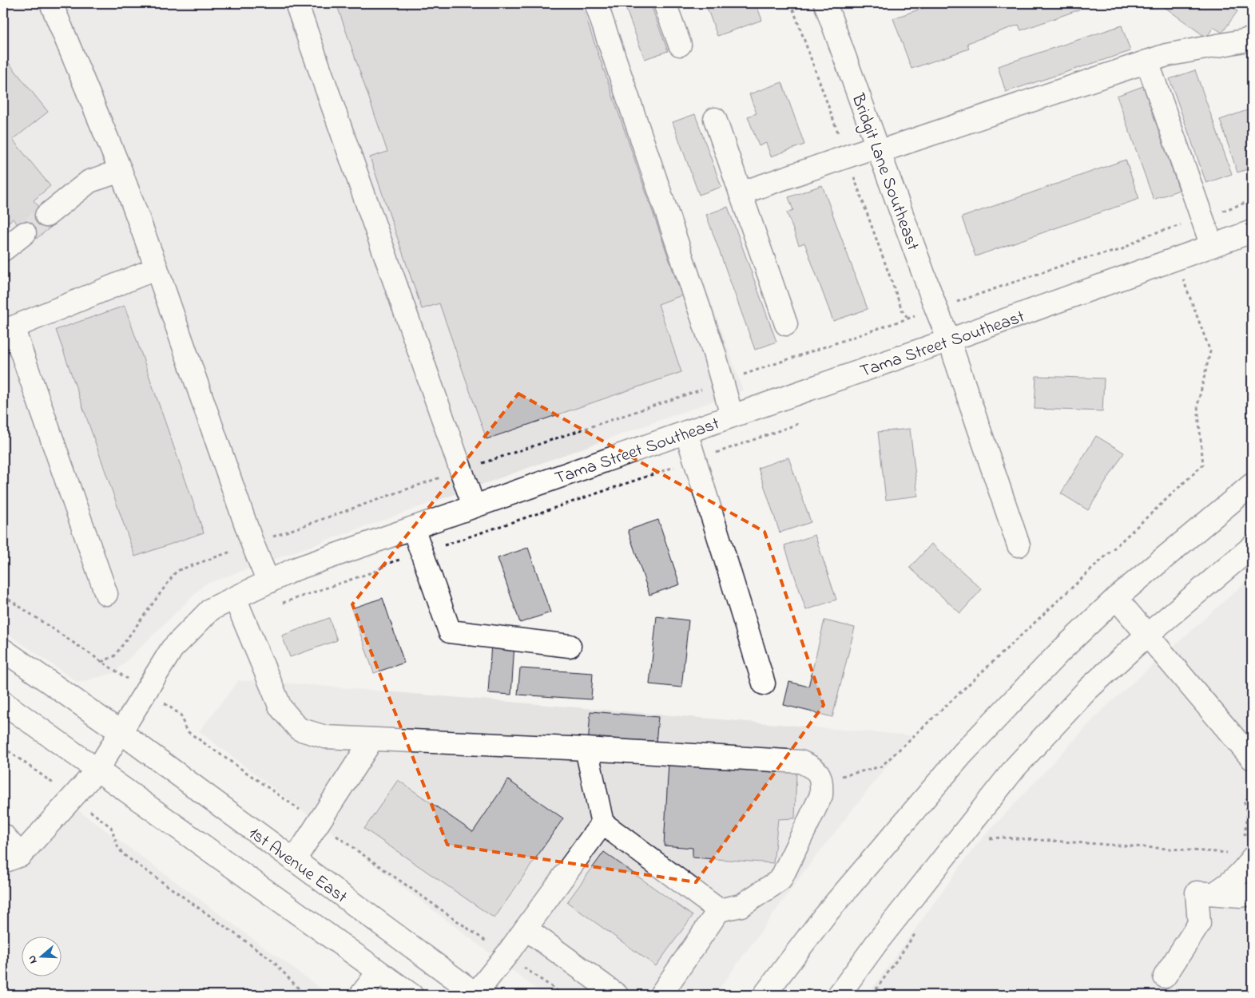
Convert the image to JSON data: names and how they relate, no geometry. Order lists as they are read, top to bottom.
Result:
{
  "streets": {
    "main road": ["Bridgit Lane Southeast", "Tama Street Southeast", "1st Avenue East"]
  },
  "crossings": [
    ["Bridgit Lane Southeast", "Tama Street Southeast"],
    ["Tama Street Southeast", "1st Avenue East"]
  ],
  "north": "left"
}
